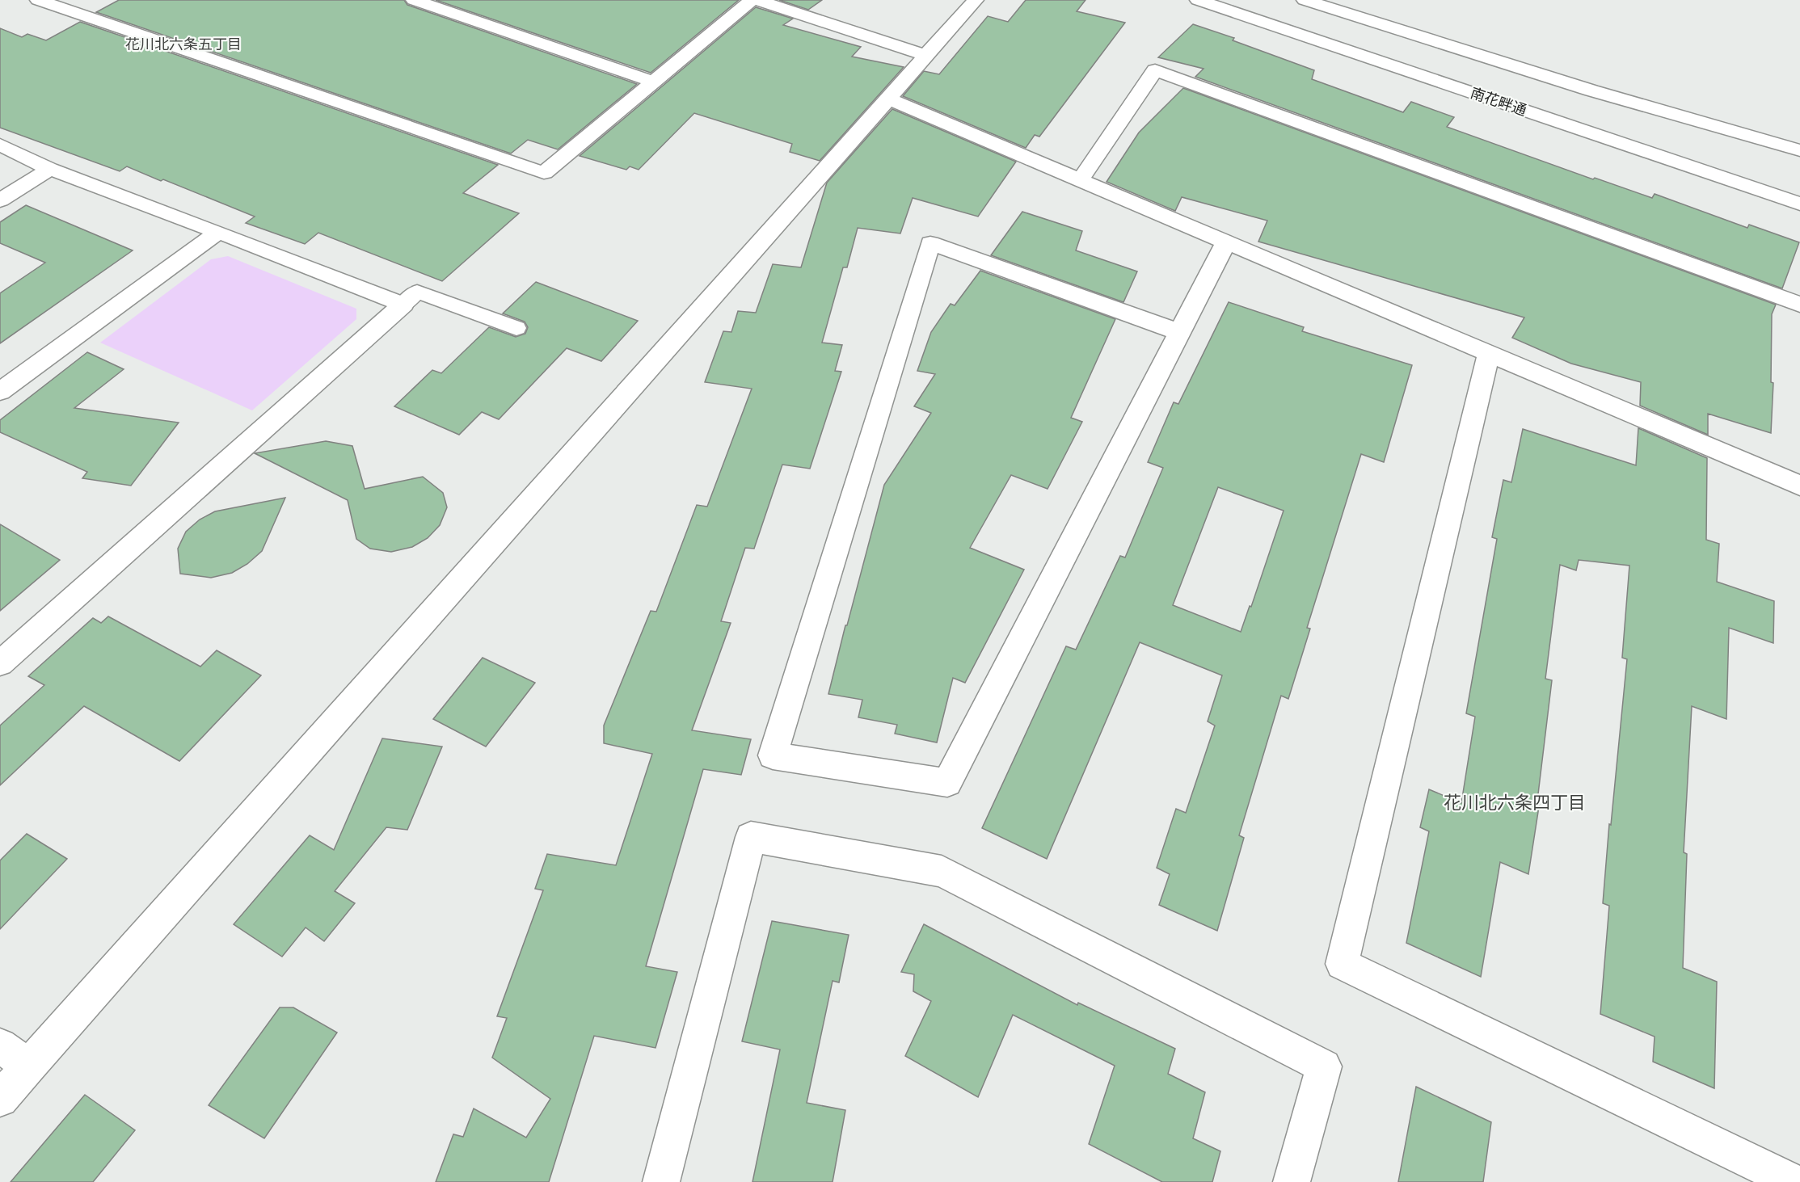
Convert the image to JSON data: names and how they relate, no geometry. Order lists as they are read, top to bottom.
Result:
{
  "streets": {
    "street": ["南花畔通"]
  },
  "districts": ["花川北六条五丁目", "花川北六条四丁目"]
}
